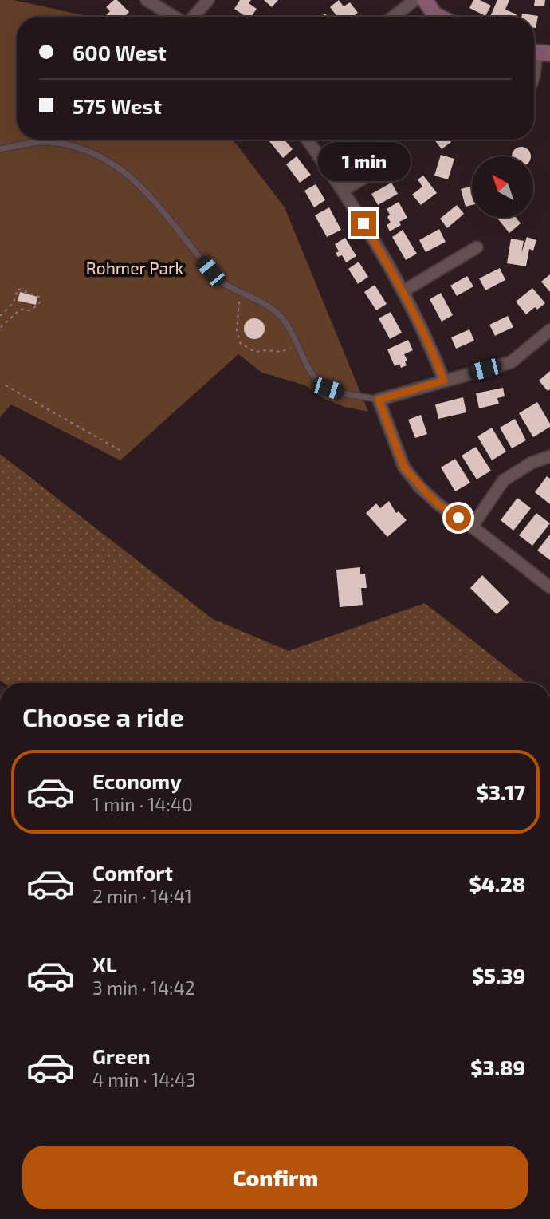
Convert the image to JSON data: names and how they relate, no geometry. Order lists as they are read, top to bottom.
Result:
{
  "parks": ["Rohmer Park"],
  "north": "top left",
  "page": {
    "banner": ["600 West", "575 West"],
    "bubble": "1 min",
    "heading": "Choose a ride",
    "list": [
      {
        "name": "Economy",
        "note": "1 min · 14:40",
        "value": "$3.17"
      },
      {
        "name": "Comfort",
        "note": "2 min · 14:41",
        "value": "$4.28"
      },
      {
        "name": "XL",
        "note": "3 min · 14:42",
        "value": "$5.39"
      },
      {
        "name": "Green",
        "note": "4 min · 14:43",
        "value": "$3.89"
      }
    ],
    "buttons": "Confirm"
  }
}
